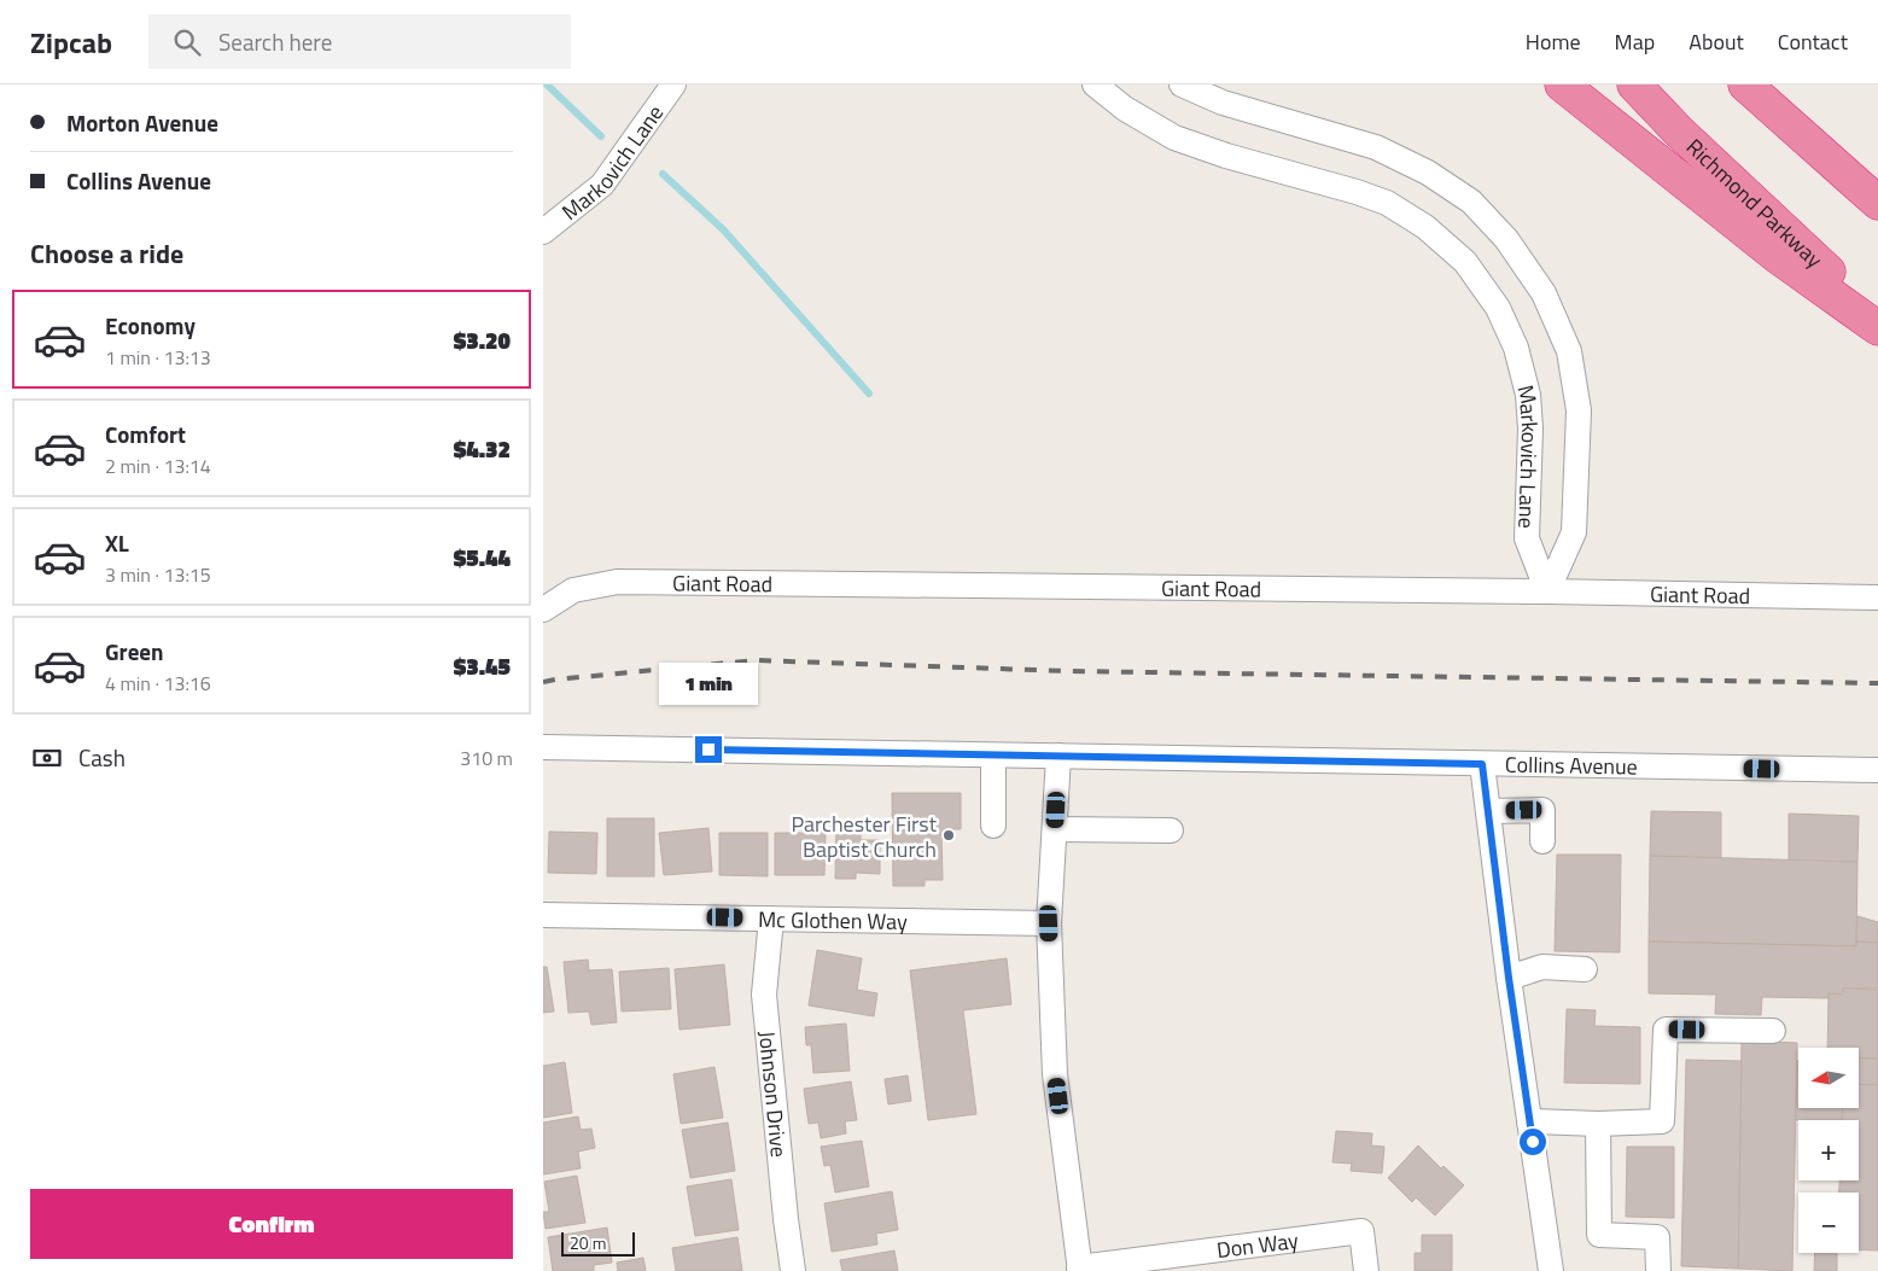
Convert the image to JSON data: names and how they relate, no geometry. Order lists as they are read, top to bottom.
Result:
{
  "streets": {
    "highway": ["Richmond Parkway"],
    "street": [
      "Markovich Lane",
      "Giant Road",
      "Collins Avenue",
      "Mc Glothen Way",
      "Johnson Drive",
      "Don Way"
    ]
  },
  "crossings": [
    ["Markovich Lane", "Giant Road"],
    ["Mc Glothen Way", "Johnson Drive"]
  ],
  "places": ["Parchester First Baptist Church"],
  "scale_bar": "20 m",
  "north": "left",
  "page": {
    "header": "Zipcab",
    "search": "Search here",
    "nav": [
      "Home",
      "Map",
      "About",
      "Contact"
    ],
    "banner": ["Morton Avenue", "Collins Avenue"],
    "heading": "Choose a ride",
    "list": [
      {
        "name": "Economy",
        "note": "1 min · 13:13",
        "value": "$3.20"
      },
      {
        "name": "Comfort",
        "note": "2 min · 13:14",
        "value": "$4.32"
      },
      {
        "name": "XL",
        "note": "3 min · 13:15",
        "value": "$5.44"
      },
      {
        "name": "Green",
        "note": "4 min · 13:16",
        "value": "$3.45"
      }
    ],
    "bubble": "1 min",
    "pay": ["Cash", "310 m"],
    "map_buttons": ["+", "−"],
    "buttons": "Confirm",
    "scale": "20 m"
  }
}
